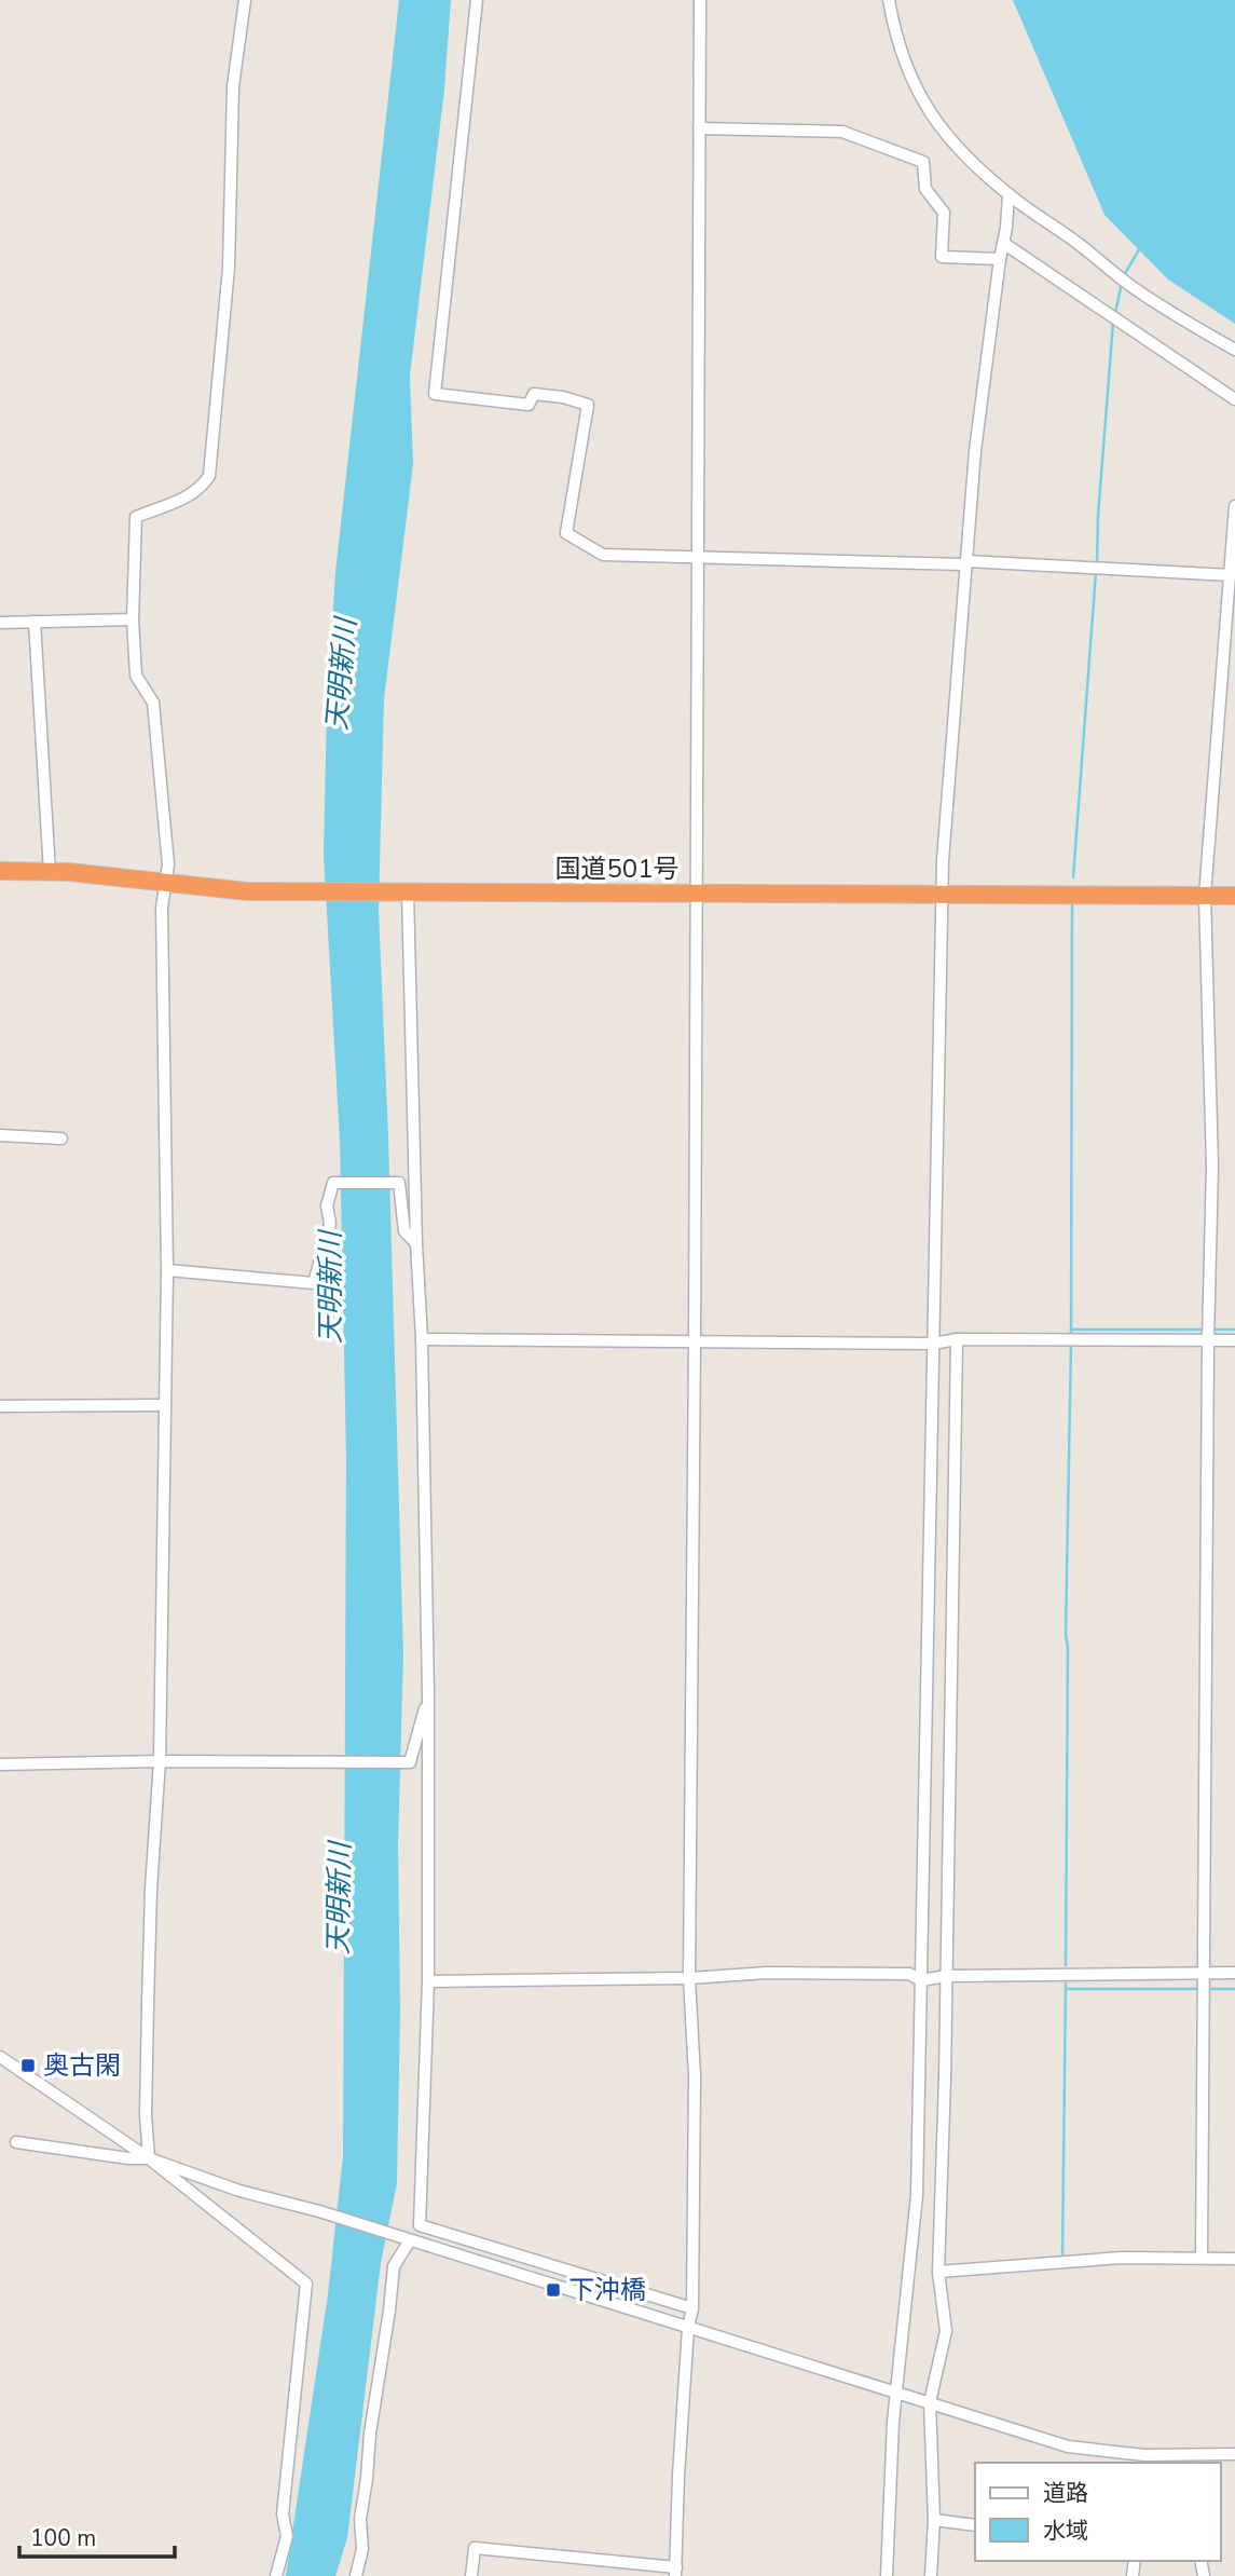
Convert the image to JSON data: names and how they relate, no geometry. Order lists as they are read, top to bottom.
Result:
{
  "streets": {
    "highway": ["国道501号"]
  },
  "water": ["天明新川"],
  "places": {
    "transit": ["奥古閑", "下沖橋"]
  },
  "legend": ["道路", "水域"],
  "scale_bar": "100 m"
}
